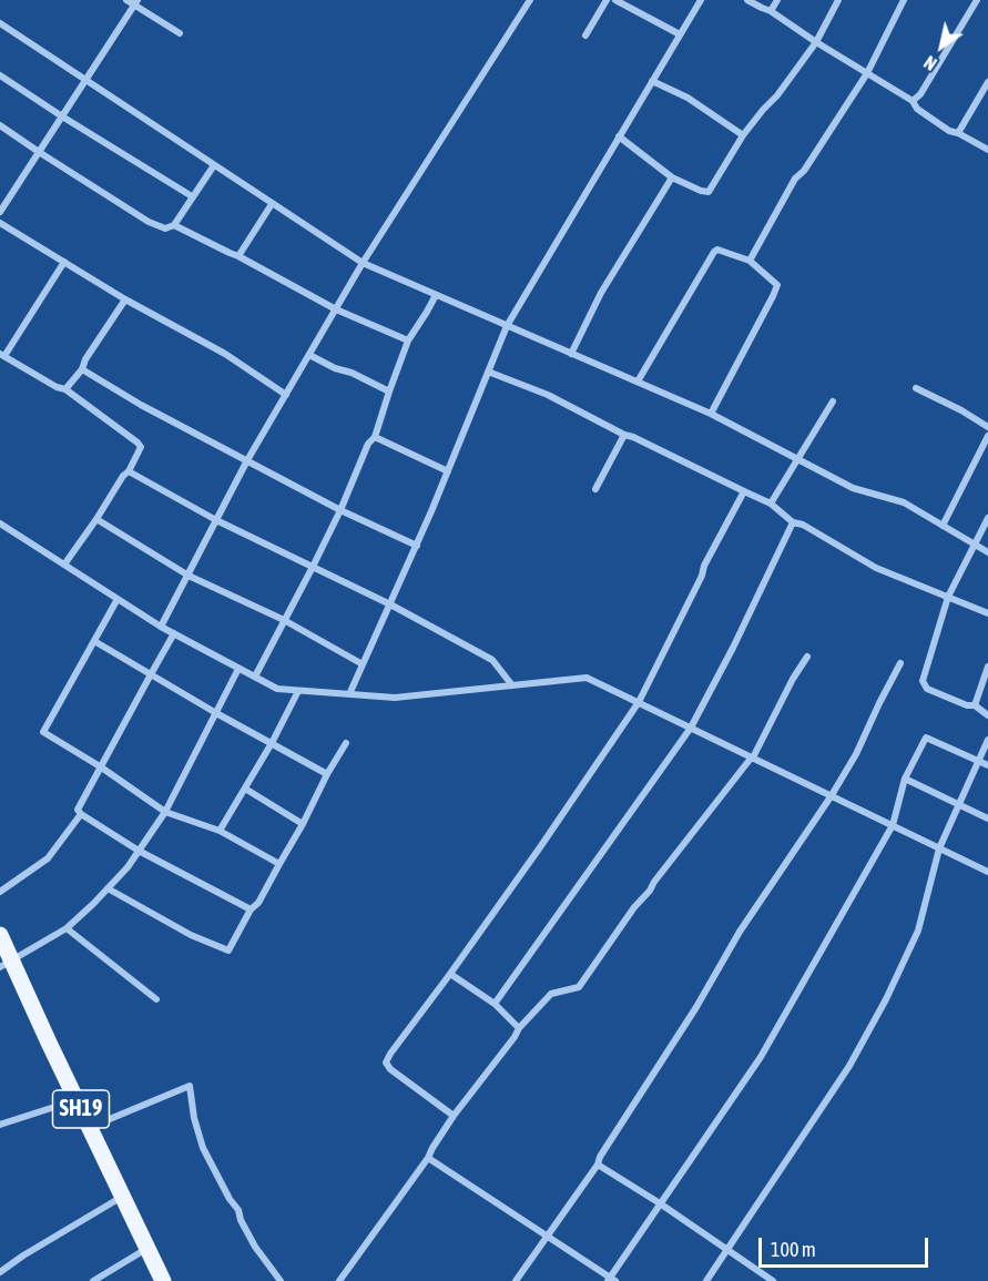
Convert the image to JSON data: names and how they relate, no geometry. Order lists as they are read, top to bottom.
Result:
{
  "streets": {
    "main road": ["SH19"]
  },
  "scale_bar": "100 m",
  "north": "bottom left"
}
